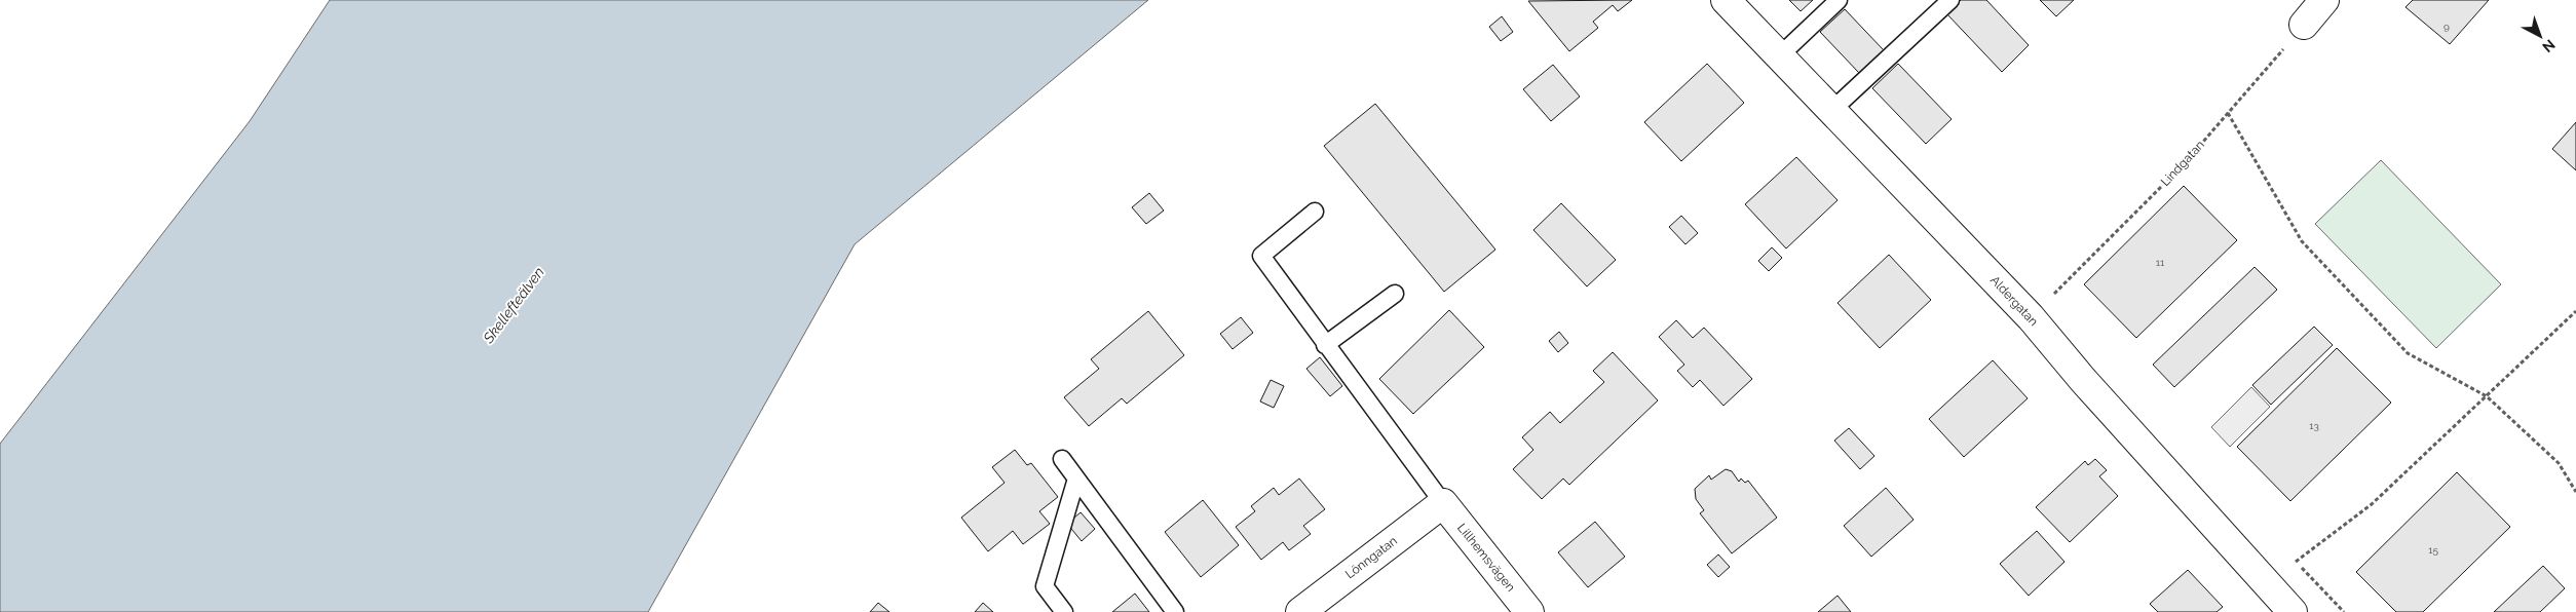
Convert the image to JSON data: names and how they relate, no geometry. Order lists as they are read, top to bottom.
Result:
{
  "streets": {
    "street": ["Aldergatan", "Lönngatan", "Lillhemsvägen"],
    "path": ["Lindgatan"]
  },
  "crossings": [
    ["Lindgatan", "Aldergatan"],
    ["Lönngatan", "Lillhemsvägen"]
  ],
  "water": ["Skellefteälven"],
  "house_numbers": [
    "9",
    "11",
    "13",
    "15"
  ],
  "north": "bottom right"
}
